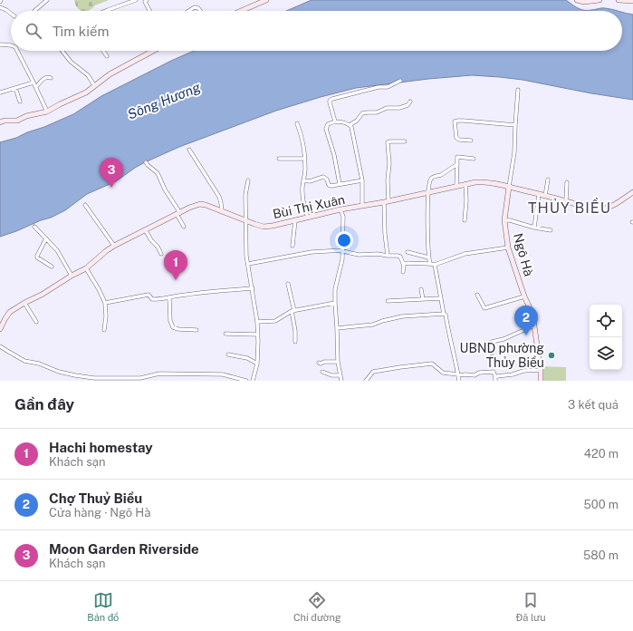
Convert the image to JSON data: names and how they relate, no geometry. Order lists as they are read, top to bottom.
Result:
{
  "streets": {
    "street": ["Bùi Thị Xuân", "Ngô Hà"]
  },
  "crossings": [
    ["Bùi Thị Xuân", "Ngô Hà"]
  ],
  "districts": ["THỦY BIỀU"],
  "water": ["Sông Hương"],
  "places": ["UBND phường Thủy Biều"],
  "page": {
    "search": "Tìm kiếm",
    "pins": ["3", "1", "2"],
    "heading": ["Gần đây", "3 kết quả"],
    "list": [
      {
        "mark": "1",
        "name": "Hachi homestay",
        "note": "Khách sạn",
        "value": "420 m"
      },
      {
        "mark": "2",
        "name": "Chợ Thuỷ Biều",
        "note": "Cửa hàng · Ngô Hà",
        "value": "500 m"
      },
      {
        "mark": "3",
        "name": "Moon Garden Riverside",
        "note": "Khách sạn",
        "value": "580 m"
      }
    ],
    "nav": ["Bản đồ", "Chỉ đường", "Đã lưu"]
  }
}
